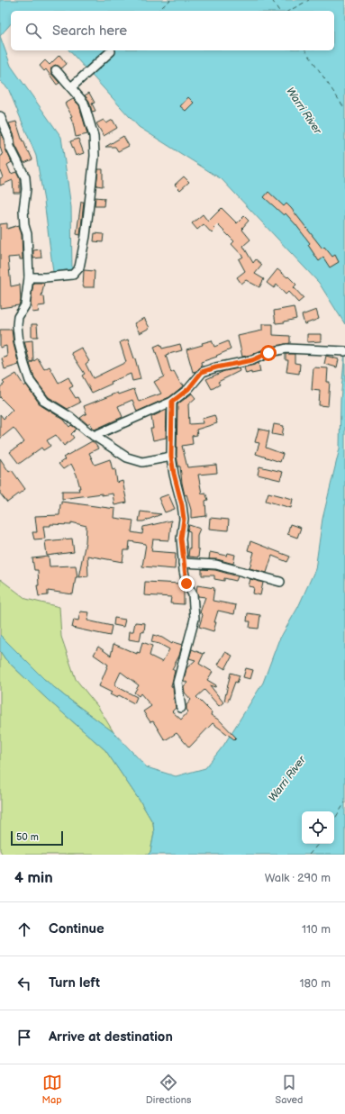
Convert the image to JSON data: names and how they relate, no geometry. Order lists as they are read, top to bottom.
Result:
{
  "water": ["Warri River"],
  "scale_bar": "50 m",
  "page": {
    "search": "Search here",
    "scale": "50 m",
    "heading": ["4 min", "Walk · 290 m"],
    "list": [
      ["Continue", "110 m"],
      ["Turn left", "180 m"],
      "Arrive at destination"
    ],
    "nav": ["Map", "Directions", "Saved"]
  }
}
